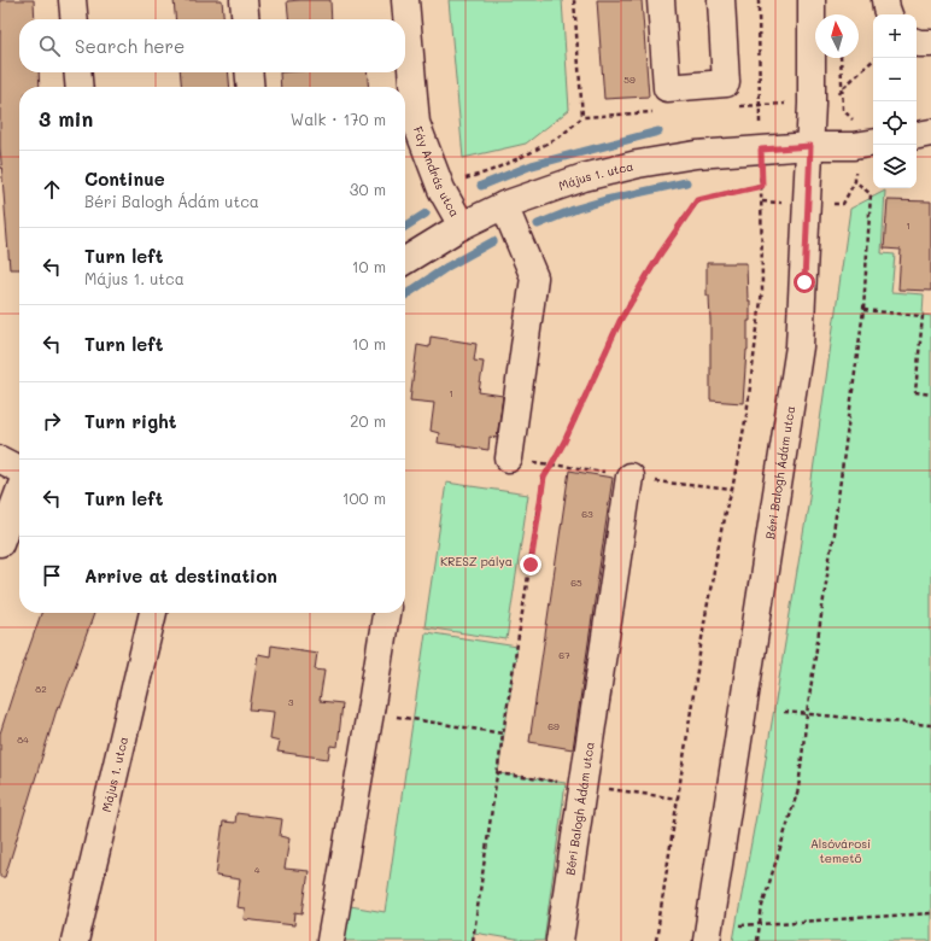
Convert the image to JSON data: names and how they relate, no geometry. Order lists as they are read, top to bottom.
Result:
{
  "streets": {
    "street": ["Fáy András utca", "Május 1. utca", "Béri Balogh Ádám utca"]
  },
  "crossings": [
    ["Fáy András utca", "Május 1. utca"],
    ["Május 1. utca", "Béri Balogh Ádám utca"]
  ],
  "parks": ["KRESZ pálya", "Alsóvárosi temető"],
  "house_numbers": [
    "59",
    "1",
    "1",
    "63",
    "65",
    "67",
    "82",
    "3",
    "69",
    "84",
    "4"
  ],
  "north": "top",
  "page": {
    "map_buttons": ["+", "−"],
    "search": "Search here",
    "heading": ["3 min", "Walk · 170 m"],
    "list": [
      ["Continue", "Béri Balogh Ádám utca", "30 m"],
      ["Turn left", "Május 1. utca", "10 m"],
      ["Turn left", "10 m"],
      ["Turn right", "20 m"],
      ["Turn left", "100 m"],
      "Arrive at destination"
    ]
  }
}
